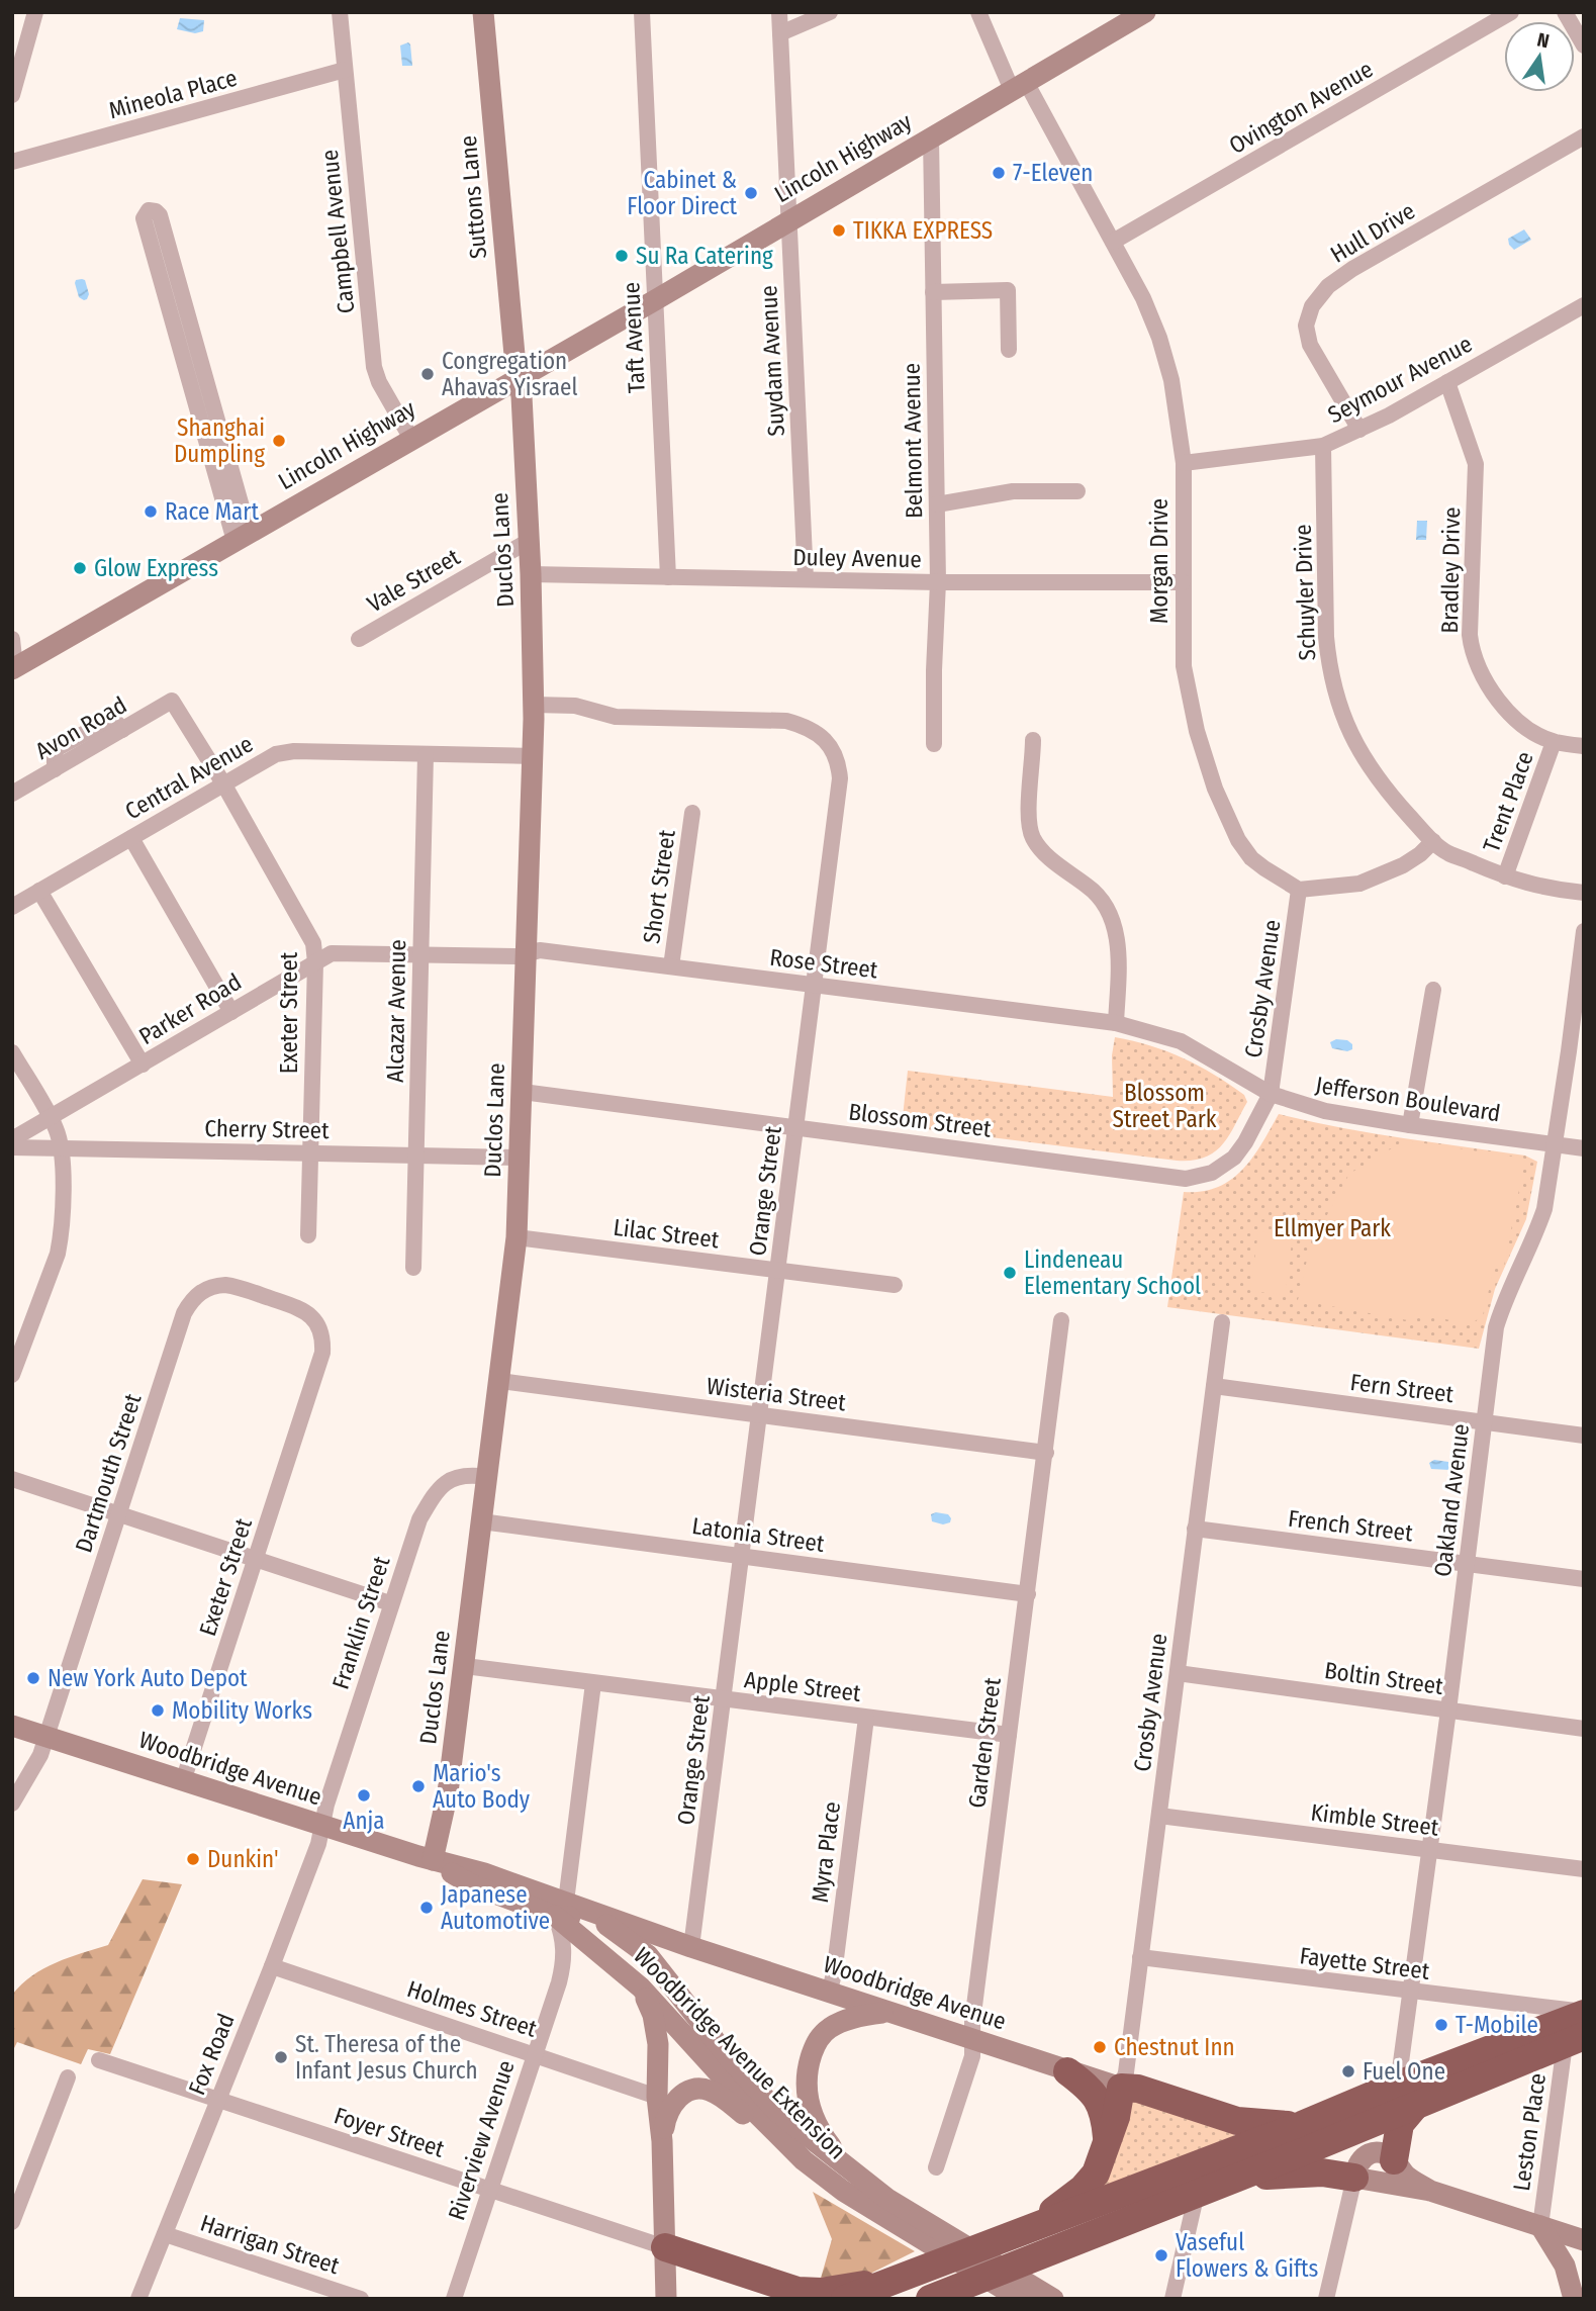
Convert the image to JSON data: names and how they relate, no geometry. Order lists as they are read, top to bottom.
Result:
{
  "streets": {
    "main road": [
      "Lincoln Highway",
      "Suttons Lane",
      "Duclos Lane",
      "Woodbridge Avenue",
      "Woodbridge Avenue Extension"
    ],
    "street": [
      "Mineola Place",
      "Ovington Avenue",
      "Campbell Avenue",
      "Hull Drive",
      "Taft Avenue",
      "Suydam Avenue",
      "Seymour Avenue",
      "Belmont Avenue",
      "Duley Avenue",
      "Morgan Drive",
      "Bradley Drive",
      "Vale Street",
      "Schuyler Drive",
      "Avon Road",
      "Central Avenue",
      "Trent Place",
      "Short Street",
      "Rose Street",
      "Crosby Avenue",
      "Parker Road",
      "Alcazar Avenue",
      "Exeter Street",
      "Jefferson Boulevard",
      "Blossom Street",
      "Cherry Street",
      "Orange Street",
      "Lilac Street",
      "Fern Street",
      "Wisteria Street",
      "Dartmouth Street",
      "Oakland Avenue",
      "French Street",
      "Latonia Street",
      "Franklin Street",
      "Boltin Street",
      "Apple Street",
      "Garden Street",
      "Kimble Street",
      "Myra Place",
      "Fayette Street",
      "Holmes Street",
      "Fox Road",
      "Foyer Street",
      "Leston Place",
      "Riverview Avenue",
      "Harrigan Street"
    ]
  },
  "crossings": [
    ["Mineola Place", "Campbell Avenue"],
    ["Ovington Avenue", "Morgan Drive"],
    ["Lincoln Highway", "Suttons Lane"],
    ["Lincoln Highway", "Campbell Avenue"],
    ["Lincoln Highway", "Taft Avenue"],
    ["Lincoln Highway", "Suydam Avenue"],
    ["Lincoln Highway", "Belmont Avenue"],
    ["Lincoln Highway", "Duclos Lane"],
    ["Lincoln Highway", "Morgan Drive"],
    ["Suttons Lane", "Duclos Lane"],
    ["Hull Drive", "Seymour Avenue"],
    ["Taft Avenue", "Duley Avenue"],
    ["Suydam Avenue", "Duley Avenue"],
    ["Seymour Avenue", "Morgan Drive"],
    ["Seymour Avenue", "Bradley Drive"],
    ["Seymour Avenue", "Schuyler Drive"],
    ["Belmont Avenue", "Duley Avenue"],
    ["Duclos Lane", "Duley Avenue"],
    ["Duclos Lane", "Vale Street"],
    ["Duclos Lane", "Central Avenue"],
    ["Duclos Lane", "Rose Street"],
    ["Duclos Lane", "Parker Road"],
    ["Duclos Lane", "Blossom Street"],
    ["Duclos Lane", "Cherry Street"],
    ["Duclos Lane", "Orange Street"],
    ["Duclos Lane", "Lilac Street"],
    ["Duclos Lane", "Wisteria Street"],
    ["Duclos Lane", "Latonia Street"],
    ["Duclos Lane", "Franklin Street"],
    ["Duclos Lane", "Apple Street"],
    ["Duclos Lane", "Woodbridge Avenue"],
    ["Duley Avenue", "Morgan Drive"],
    ["Morgan Drive", "Crosby Avenue"],
    ["Bradley Drive", "Trent Place"],
    ["Schuyler Drive", "Trent Place"],
    ["Avon Road", "Exeter Street"],
    ["Central Avenue", "Alcazar Avenue"],
    ["Central Avenue", "Exeter Street"],
    ["Short Street", "Rose Street"],
    ["Rose Street", "Parker Road"],
    ["Rose Street", "Jefferson Boulevard"],
    ["Rose Street", "Orange Street"],
    ["Crosby Avenue", "Jefferson Boulevard"],
    ["Crosby Avenue", "Blossom Street"],
    ["Crosby Avenue", "Fern Street"],
    ["Crosby Avenue", "French Street"],
    ["Crosby Avenue", "Boltin Street"],
    ["Crosby Avenue", "Woodbridge Avenue"],
    ["Crosby Avenue", "Kimble Street"],
    ["Crosby Avenue", "Fayette Street"],
    ["Parker Road", "Alcazar Avenue"],
    ["Parker Road", "Exeter Street"],
    ["Alcazar Avenue", "Cherry Street"],
    ["Exeter Street", "Cherry Street"],
    ["Exeter Street", "Dartmouth Street"],
    ["Exeter Street", "Woodbridge Avenue"],
    ["Jefferson Boulevard", "Blossom Street"],
    ["Jefferson Boulevard", "Oakland Avenue"],
    ["Blossom Street", "Orange Street"],
    ["Orange Street", "Lilac Street"],
    ["Orange Street", "Wisteria Street"],
    ["Orange Street", "Latonia Street"],
    ["Orange Street", "Apple Street"],
    ["Orange Street", "Woodbridge Avenue"],
    ["Fern Street", "Oakland Avenue"],
    ["Wisteria Street", "Garden Street"],
    ["Dartmouth Street", "Woodbridge Avenue"],
    ["Oakland Avenue", "French Street"],
    ["Oakland Avenue", "Boltin Street"],
    ["Oakland Avenue", "Kimble Street"],
    ["Oakland Avenue", "Fayette Street"],
    ["Latonia Street", "Garden Street"],
    ["Franklin Street", "Woodbridge Avenue"],
    ["Franklin Street", "Fox Road"],
    ["Apple Street", "Garden Street"],
    ["Apple Street", "Myra Place"],
    ["Garden Street", "Woodbridge Avenue"],
    ["Woodbridge Avenue", "Myra Place"],
    ["Woodbridge Avenue", "Woodbridge Avenue Extension"],
    ["Woodbridge Avenue", "Fox Road"],
    ["Woodbridge Avenue", "Riverview Avenue"],
    ["Holmes Street", "Fox Road"],
    ["Holmes Street", "Riverview Avenue"],
    ["Woodbridge Avenue Extension", "Riverview Avenue"],
    ["Fox Road", "Foyer Street"],
    ["Fox Road", "Harrigan Street"],
    ["Foyer Street", "Riverview Avenue"]
  ],
  "parks": ["Blossom Street Park", "Ellmyer Park"],
  "places": [
    "7-Eleven",
    "Cabinet & Floor Direct",
    "TIKKA EXPRESS",
    "Su Ra Catering",
    "Congregation Ahavas Yisrael",
    "Shanghai Dumpling",
    "Race Mart",
    "Glow Express",
    "Lindeneau Elementary School",
    "New York Auto Depot",
    "Mobility Works",
    "Mario's Auto Body",
    "Anja",
    "Dunkin'",
    "Japanese Automotive",
    "T-Mobile",
    "Chestnut Inn",
    "St. Theresa of the Infant Jesus Church",
    "Fuel One",
    "Vaseful Flowers & Gifts"
  ],
  "north": "top"
}
